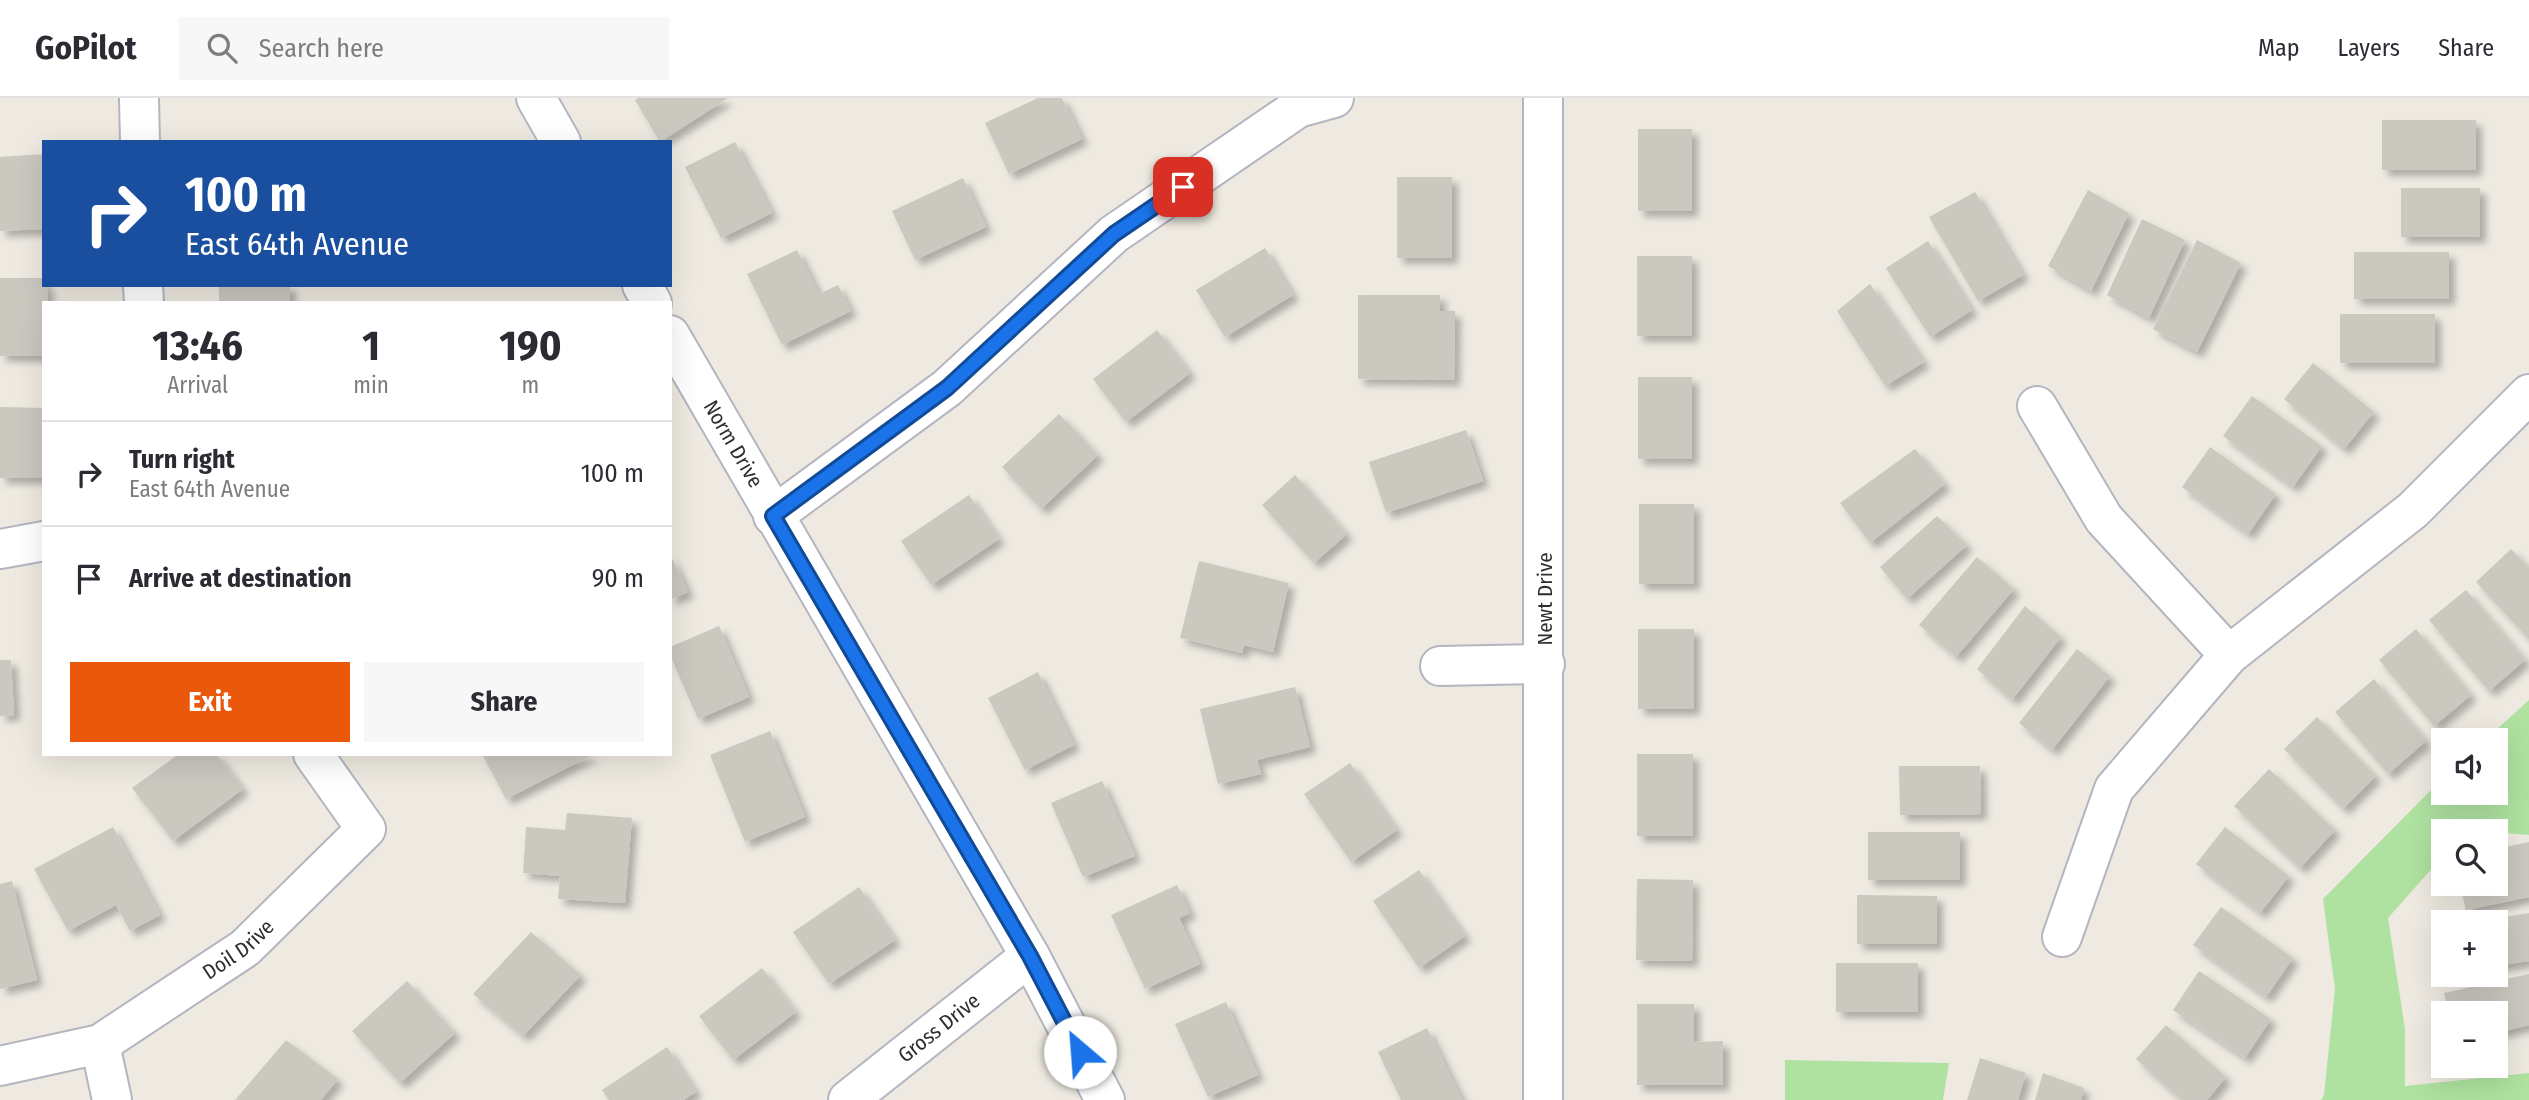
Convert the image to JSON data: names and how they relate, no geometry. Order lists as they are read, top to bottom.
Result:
{
  "streets": {
    "street": [
      "Norm Drive",
      "Newt Drive",
      "Doil Drive",
      "Gross Drive"
    ]
  },
  "crossings": [
    ["Norm Drive", "Gross Drive"]
  ],
  "page": {
    "header": "GoPilot",
    "search": "Search here",
    "nav": ["Map", "Layers", "Share"],
    "turn": ["100 m", "East 64th Avenue"],
    "eta": [
      "13:46",
      "Arrival",
      "1",
      "min",
      "190",
      "m"
    ],
    "list": [
      {
        "name": "Turn right",
        "note": "East 64th Avenue",
        "value": "100 m"
      },
      {
        "name": "Arrive at destination",
        "value": "90 m"
      }
    ],
    "buttons": ["Exit", "Share"],
    "map_buttons": ["+", "−"]
  }
}
